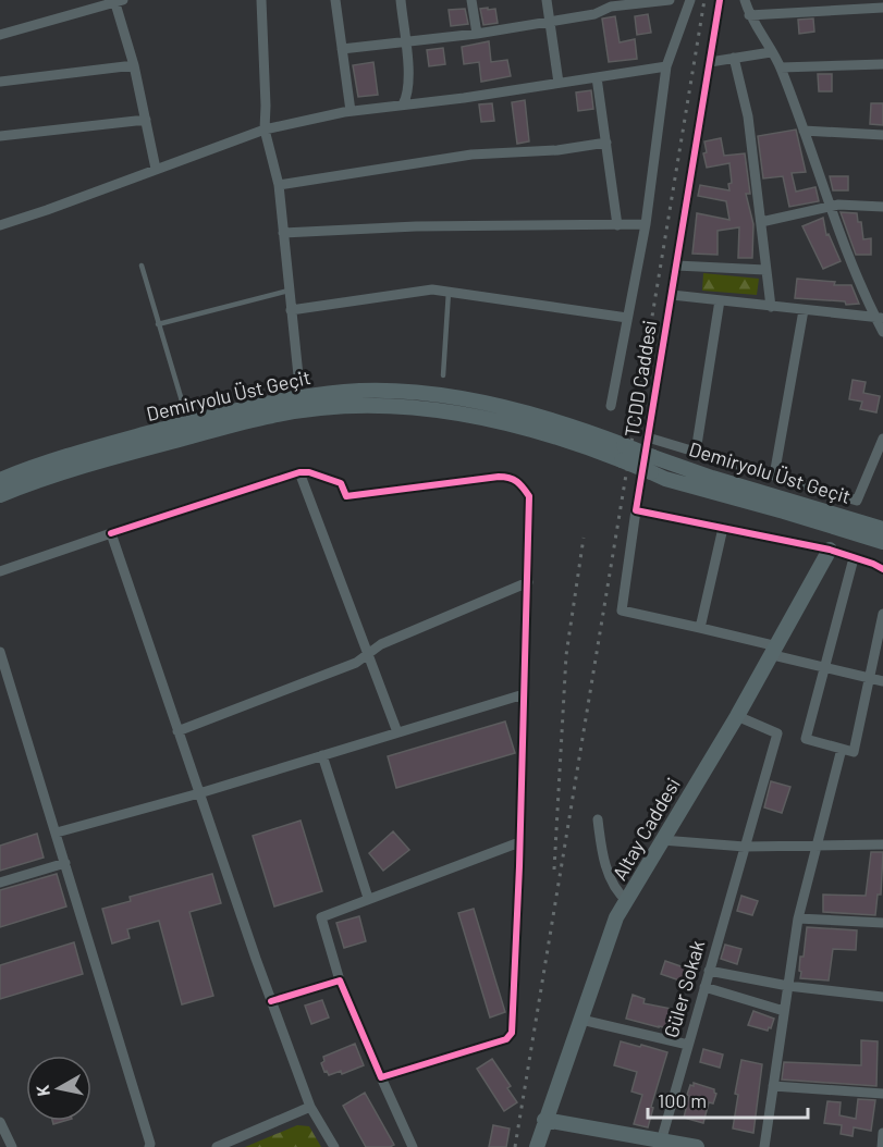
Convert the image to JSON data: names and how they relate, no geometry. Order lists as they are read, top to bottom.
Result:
{
  "streets": {
    "main road": ["Demiryolu Üst Geçit", "Altay Caddesi"],
    "street": ["TCDD Caddesi", "Güler Sokak"]
  },
  "crossings": [
    ["Altay Caddesi", "Güler Sokak"]
  ],
  "scale_bar": "100 m",
  "north": "left"
}
